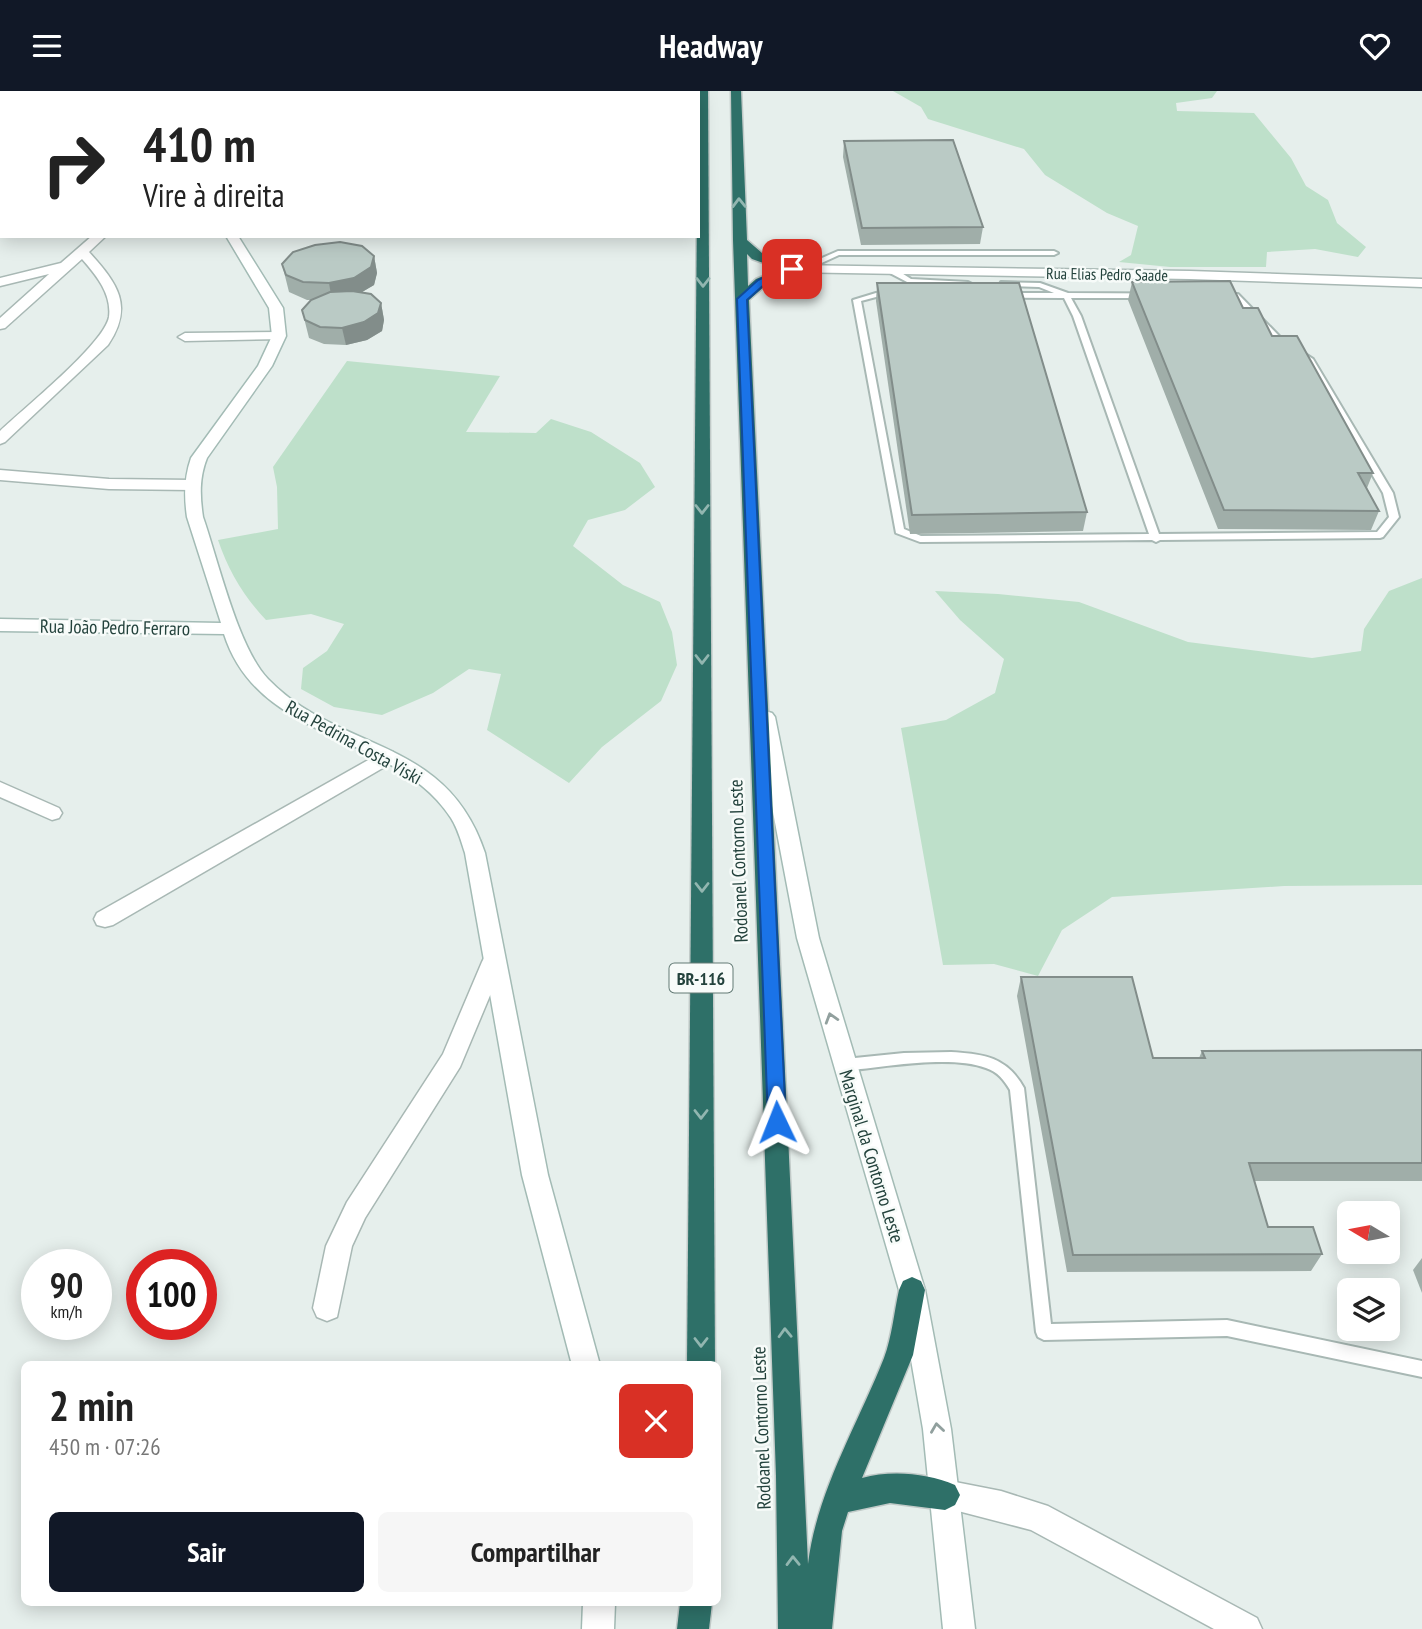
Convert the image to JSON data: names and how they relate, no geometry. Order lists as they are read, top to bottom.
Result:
{
  "streets": {
    "highway": ["Rodoanel Contorno Leste", "BR-116"],
    "street": [
      "Rua Elias Pedro Saade",
      "Rua João Pedro Ferraro",
      "Rua Pedrina Costa Viski",
      "Marginal da Contorno Leste"
    ]
  },
  "crossings": [
    ["Rua João Pedro Ferraro", "Rua Pedrina Costa Viski"],
    ["Rodoanel Contorno Leste", "Marginal da Contorno Leste"]
  ],
  "one_way": ["Marginal da Contorno Leste"],
  "north": "left",
  "page": {
    "header": "Headway",
    "turn": ["410 m", "Vire à direita"],
    "speed": "90 km/h",
    "limit": "100",
    "heading": ["2 min", "450 m · 07:26"],
    "buttons": ["Sair", "Compartilhar"]
  }
}
